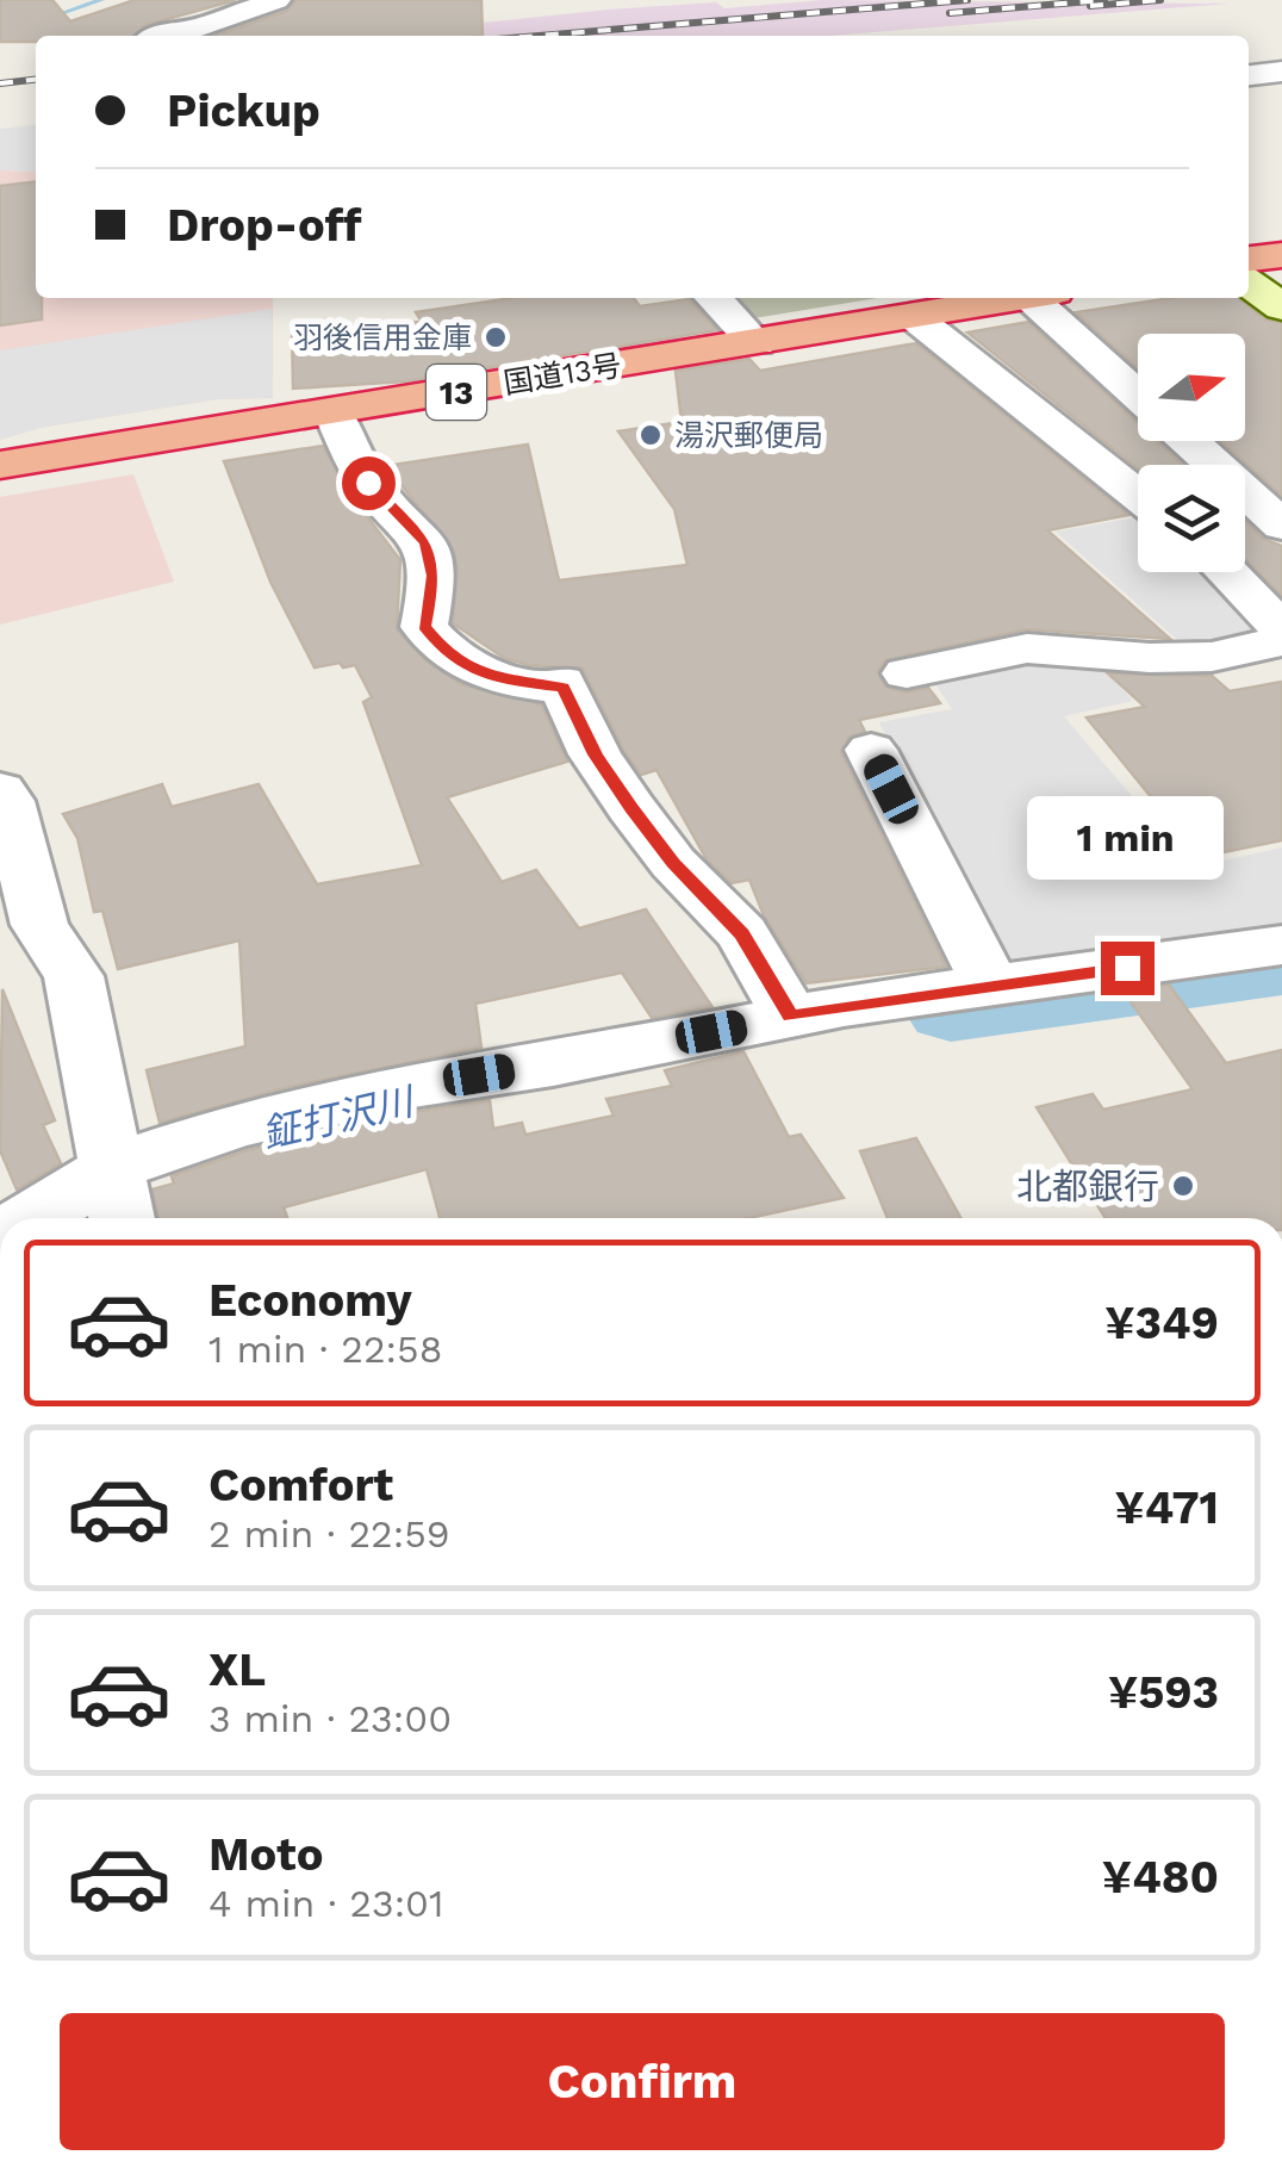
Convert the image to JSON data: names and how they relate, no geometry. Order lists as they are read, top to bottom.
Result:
{
  "streets": {
    "highway": ["国道13号", "13"]
  },
  "water": ["鉦打沢川"],
  "places": ["羽後信用金庫", "湯沢郵便局", "北都銀行"],
  "north": "right",
  "page": {
    "banner": ["Pickup", "Drop-off"],
    "bubble": "1 min",
    "list": [
      {
        "name": "Economy",
        "note": "1 min · 22:58",
        "value": "¥349"
      },
      {
        "name": "Comfort",
        "note": "2 min · 22:59",
        "value": "¥471"
      },
      {
        "name": "XL",
        "note": "3 min · 23:00",
        "value": "¥593"
      },
      {
        "name": "Moto",
        "note": "4 min · 23:01",
        "value": "¥480"
      }
    ],
    "buttons": "Confirm"
  }
}
